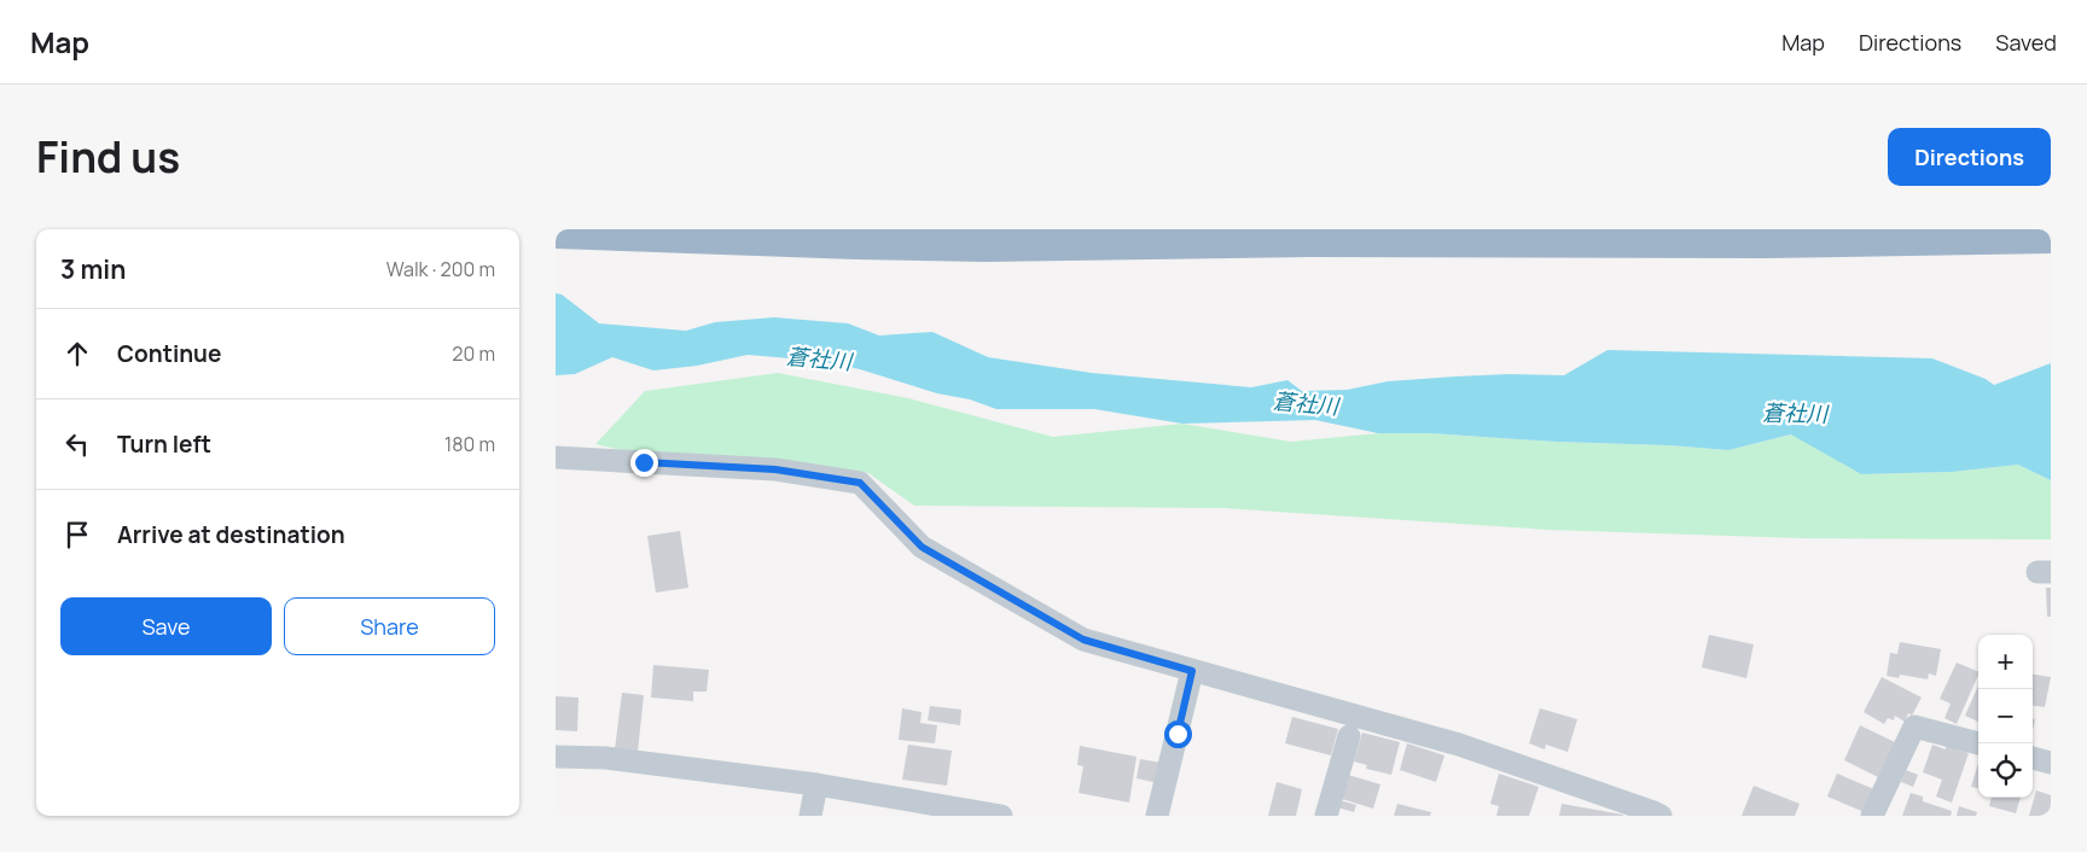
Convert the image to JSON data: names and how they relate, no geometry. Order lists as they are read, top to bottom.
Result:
{
  "water": ["蒼社川"],
  "page": {
    "header": "Map",
    "nav": ["Map", "Directions", "Saved"],
    "title": "Find us",
    "buttons": [
      "Directions",
      ["Save", "Share"]
    ],
    "heading": ["3 min", "Walk · 200 m"],
    "list": [
      ["Continue", "20 m"],
      ["Turn left", "180 m"],
      "Arrive at destination"
    ],
    "map_buttons": ["+", "−"]
  }
}
